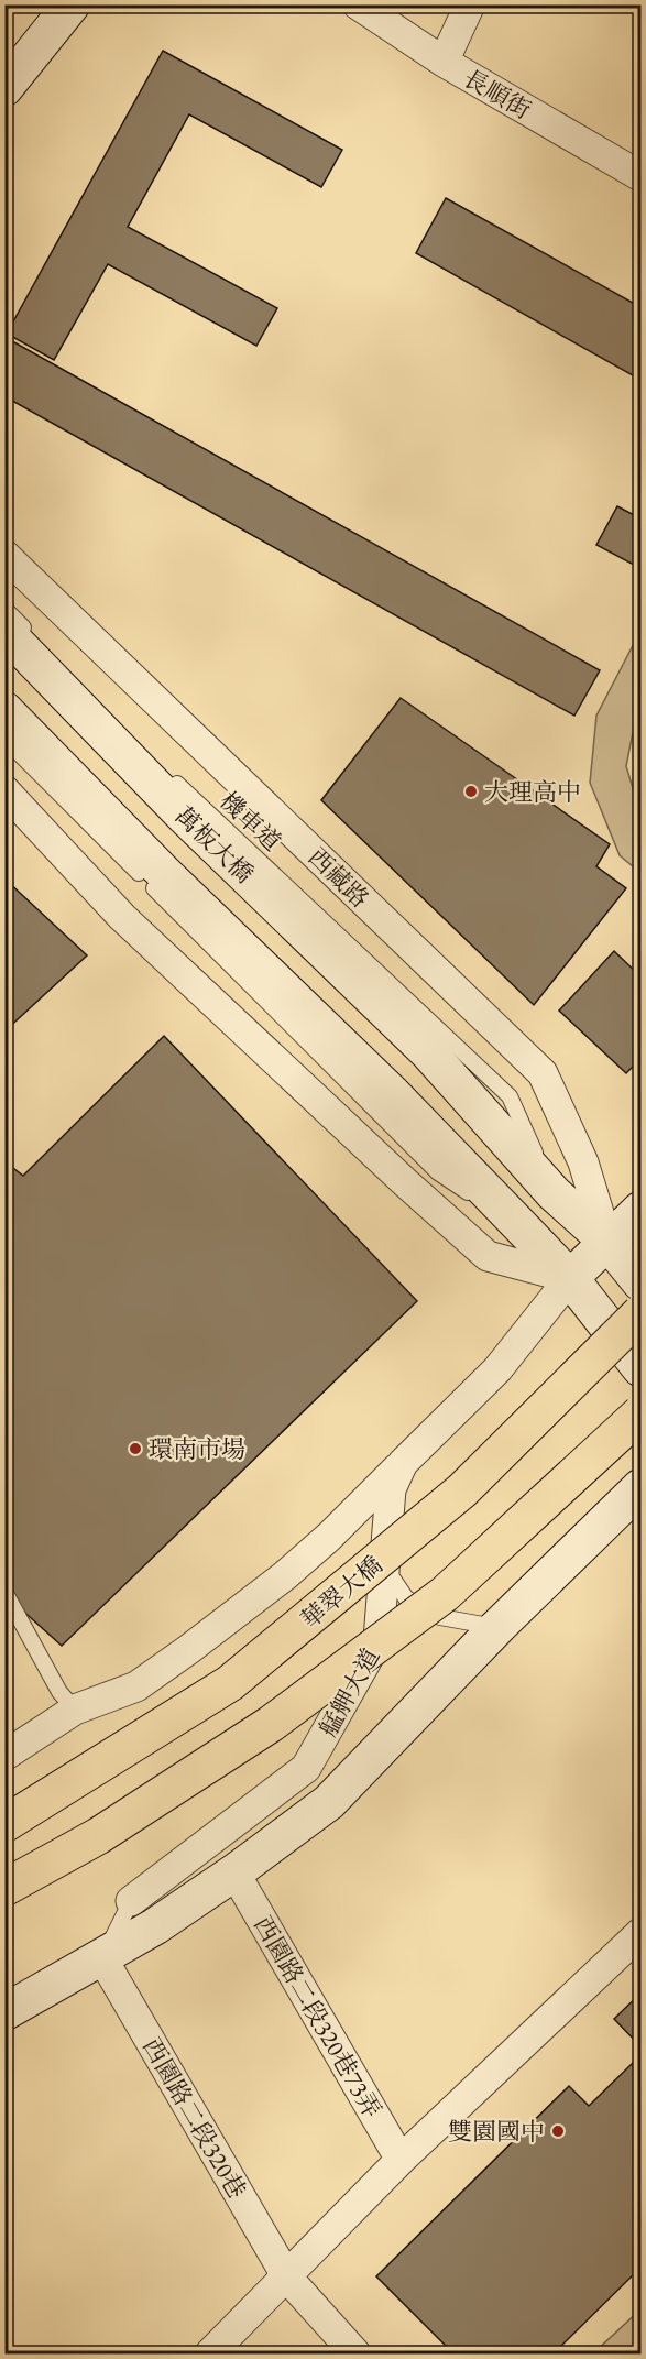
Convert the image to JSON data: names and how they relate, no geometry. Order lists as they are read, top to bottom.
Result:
{
  "streets": {
    "highway": ["華翠大橋"],
    "street": [
      "長順街",
      "萬板大橋",
      "西藏路",
      "艋舺大道",
      "西園路二段320巷73弄",
      "西園路二段320巷"
    ],
    "lane": ["機車道"]
  },
  "crossings": [
    ["機車道", "萬板大橋"],
    ["機車道", "西藏路"],
    ["萬板大橋", "西藏路"],
    ["艋舺大道", "西園路二段320巷73弄"],
    ["艋舺大道", "西園路二段320巷"]
  ],
  "places": ["大理高中", "環南市場", "雙園國中"]
}
